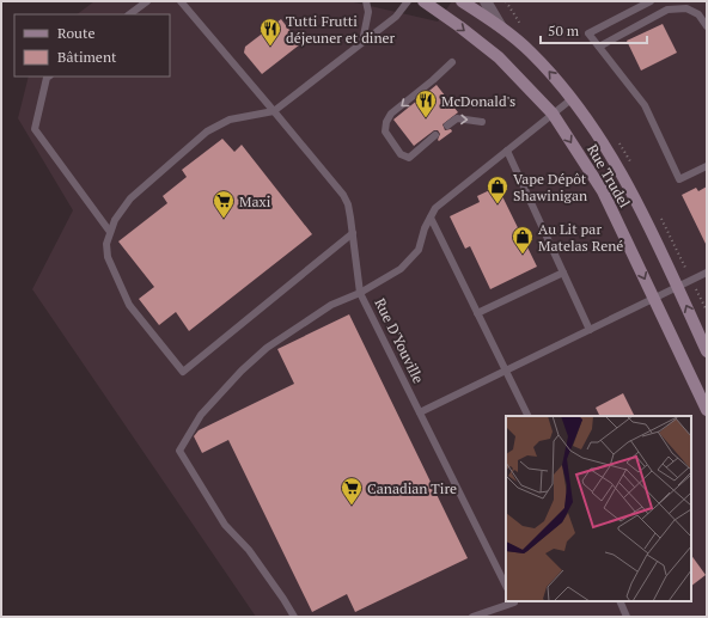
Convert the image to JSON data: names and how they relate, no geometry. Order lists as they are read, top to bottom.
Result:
{
  "streets": {
    "main road": ["Rue Trudel"],
    "lane": ["Rue D'Youville"]
  },
  "places": {
    "restaurant": ["Tutti Frutti déjeuner et diner", "McDonald's"],
    "shop": ["Vape Dépôt Shawinigan", "Au Lit par Matelas René"],
    "supermarket": ["Maxi", "Canadian Tire"]
  },
  "legend": ["Route", "Bâtiment"],
  "scale_bar": "50 m"
}
